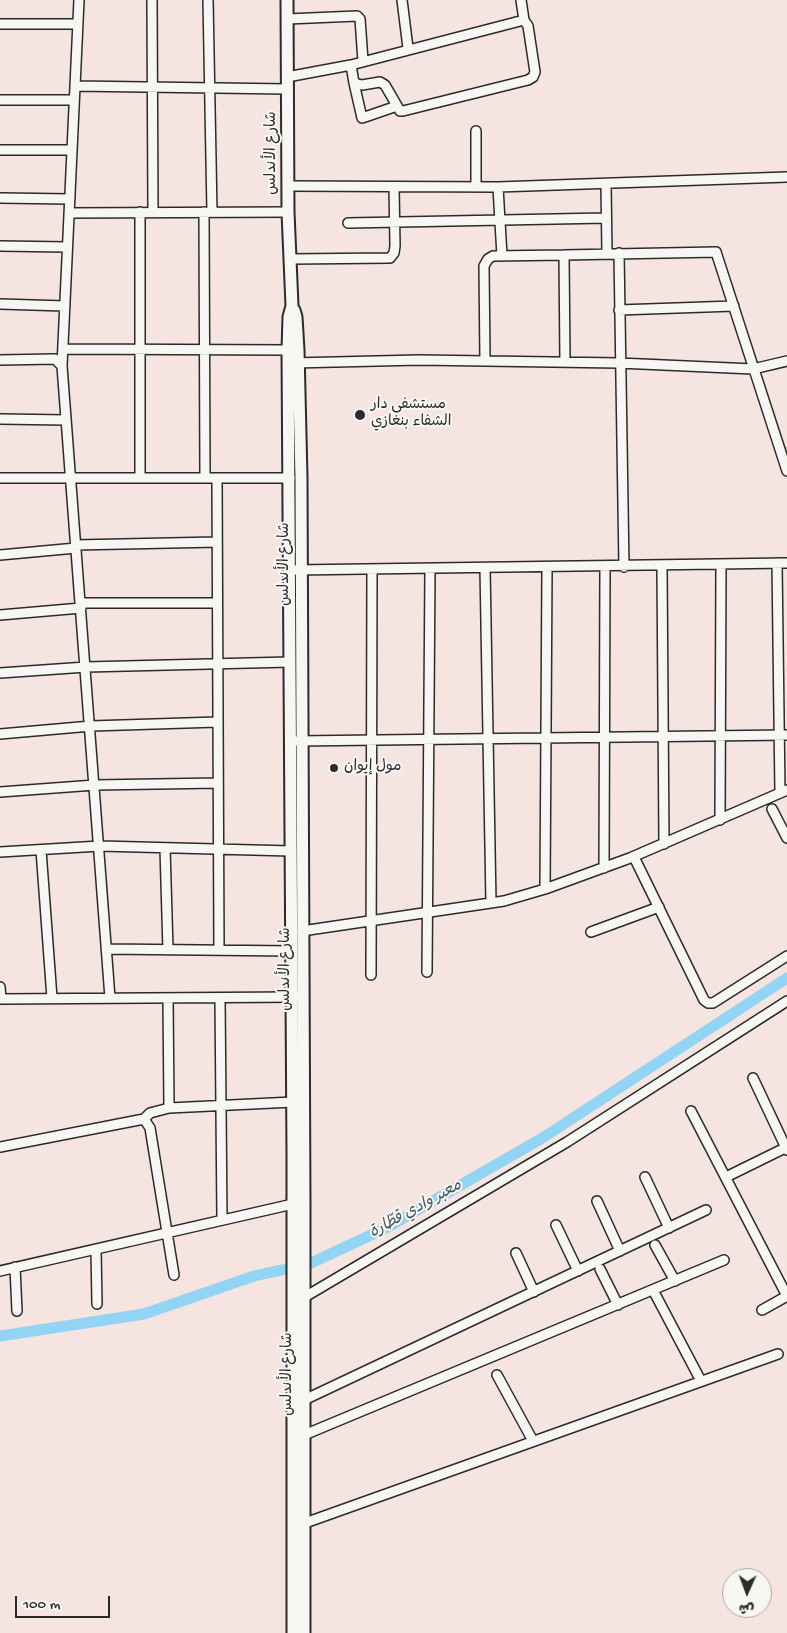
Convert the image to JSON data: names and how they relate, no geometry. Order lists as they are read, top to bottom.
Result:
{
  "streets": {
    "main road": ["شارع الأندلس"]
  },
  "water": ["معبر وادي قطّارة"],
  "places": ["مستشفى دار الشفاء بنغازي", "مول إيوان"],
  "scale_bar": "100 m",
  "north": "bottom"
}
